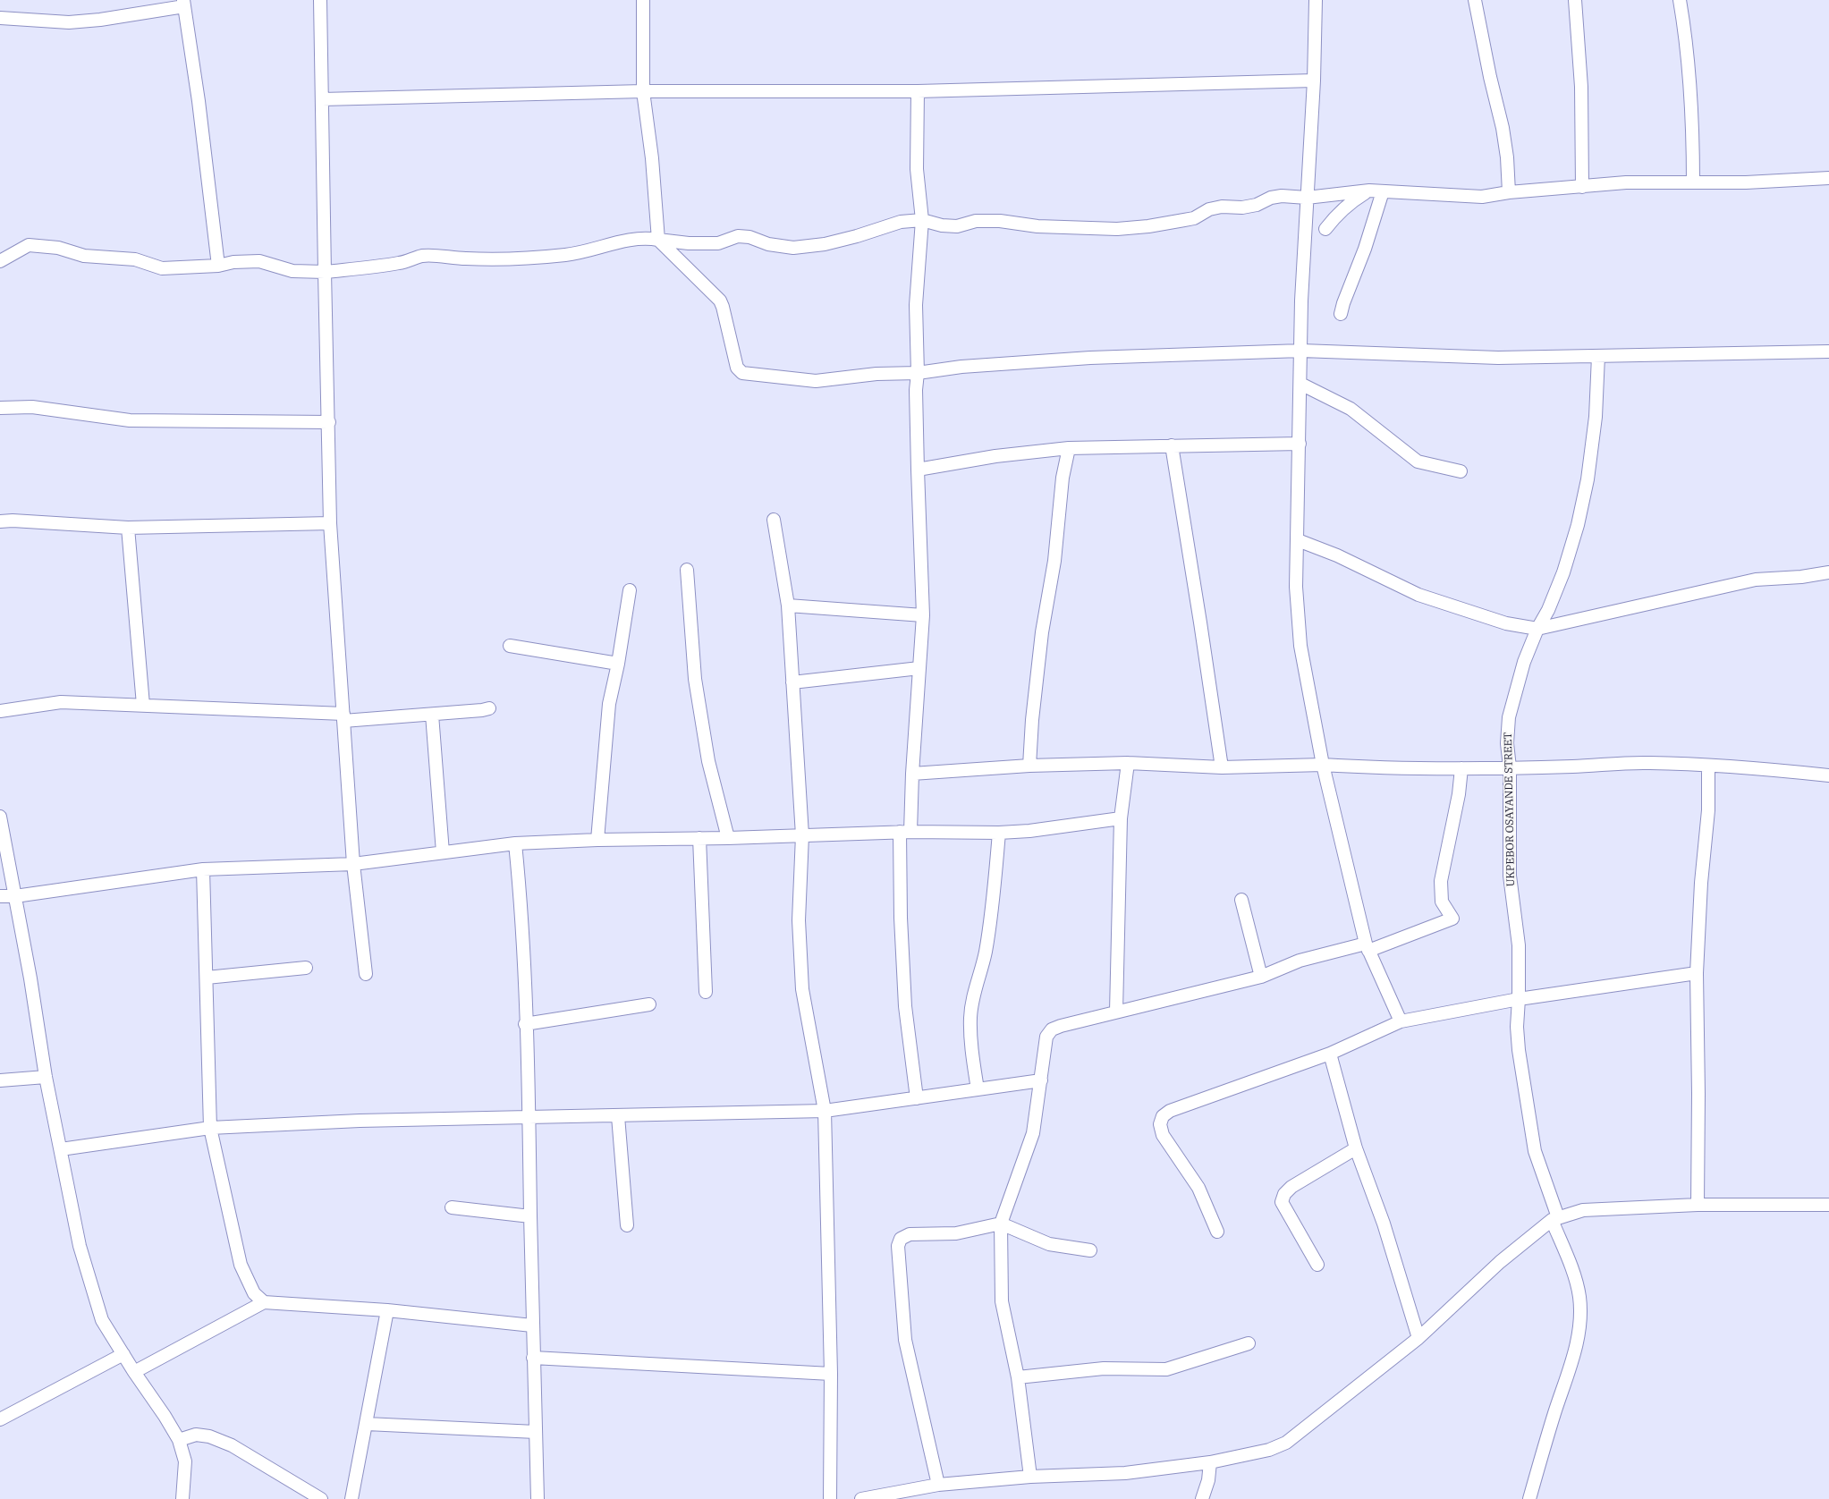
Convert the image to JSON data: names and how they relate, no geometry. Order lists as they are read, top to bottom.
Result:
{
  "streets": {
    "street": ["UKPEBOR OSAYANDE STREET"]
  }
}
